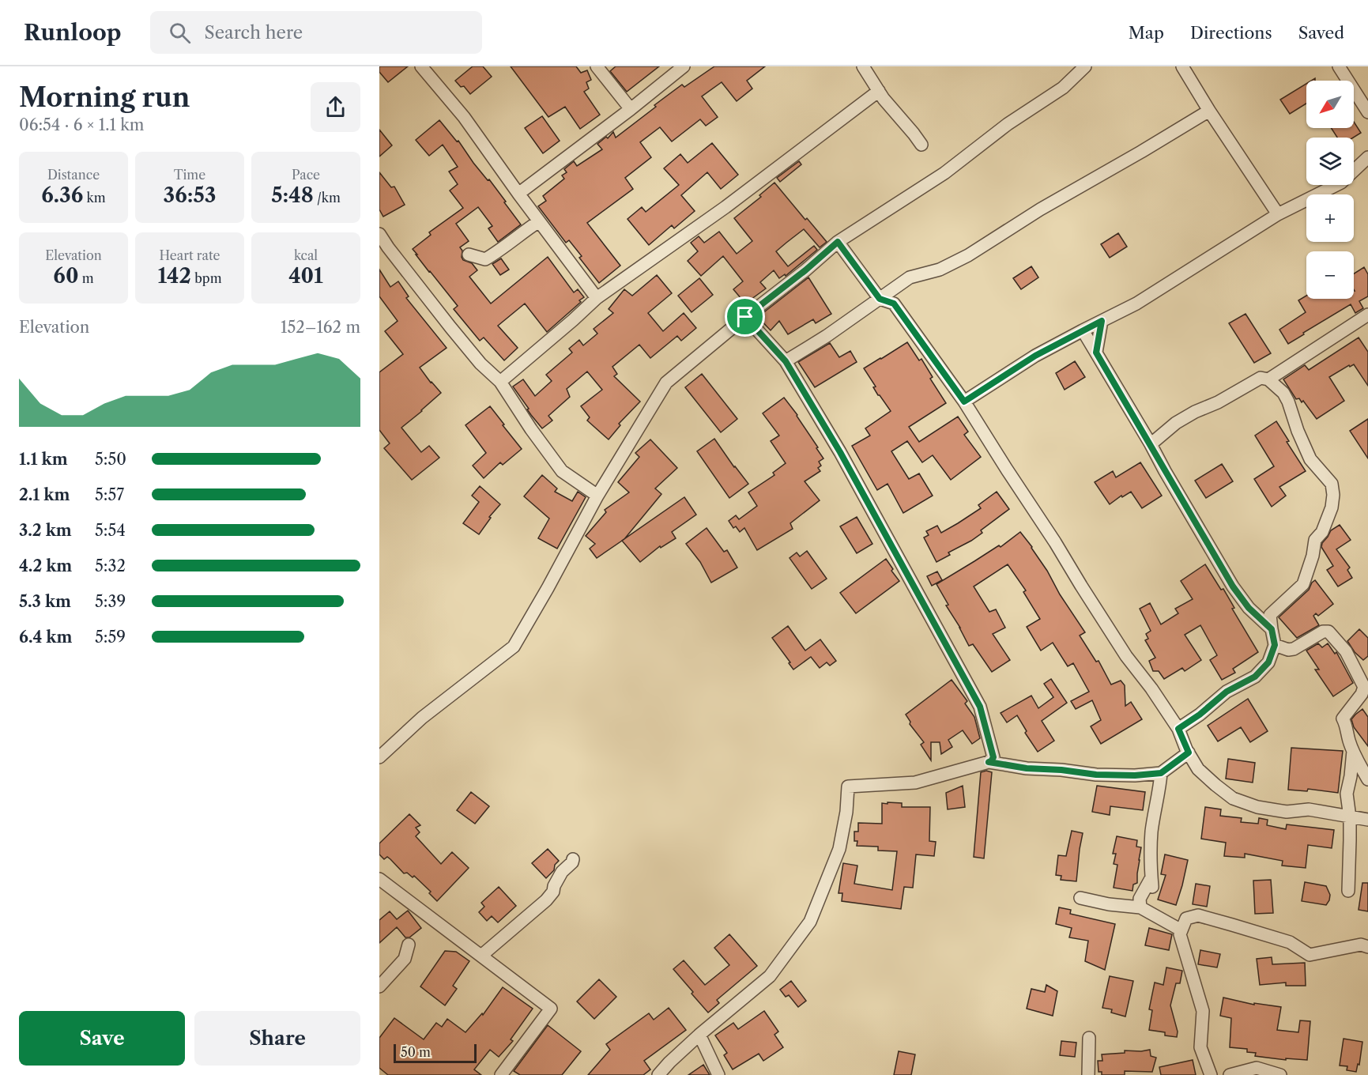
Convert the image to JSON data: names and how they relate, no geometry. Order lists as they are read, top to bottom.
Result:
{
  "scale_bar": "50 m",
  "north": "bottom left",
  "page": {
    "header": "Runloop",
    "search": "Search here",
    "nav": ["Map", "Directions", "Saved"],
    "heading": ["Morning run", "06:54 · 6 × 1.1 km"],
    "map_buttons": ["+", "−"],
    "stats": [
      ["Distance", "6.36 km"],
      ["Time", "36:53"],
      ["Pace", "5:48 /km"],
      ["Elevation", "60 m"],
      ["Heart rate", "142 bpm"],
      ["kcal", "401"]
    ],
    "chart": ["Elevation", "152–162 m"],
    "list": [
      {
        "name": "1.1 km",
        "note": "5:50"
      },
      {
        "name": "2.1 km",
        "note": "5:57"
      },
      {
        "name": "3.2 km",
        "note": "5:54"
      },
      {
        "name": "4.2 km",
        "note": "5:32"
      },
      {
        "name": "5.3 km",
        "note": "5:39"
      },
      {
        "name": "6.4 km",
        "note": "5:59"
      }
    ],
    "buttons": ["Save", "Share"],
    "scale": "50 m"
  }
}
